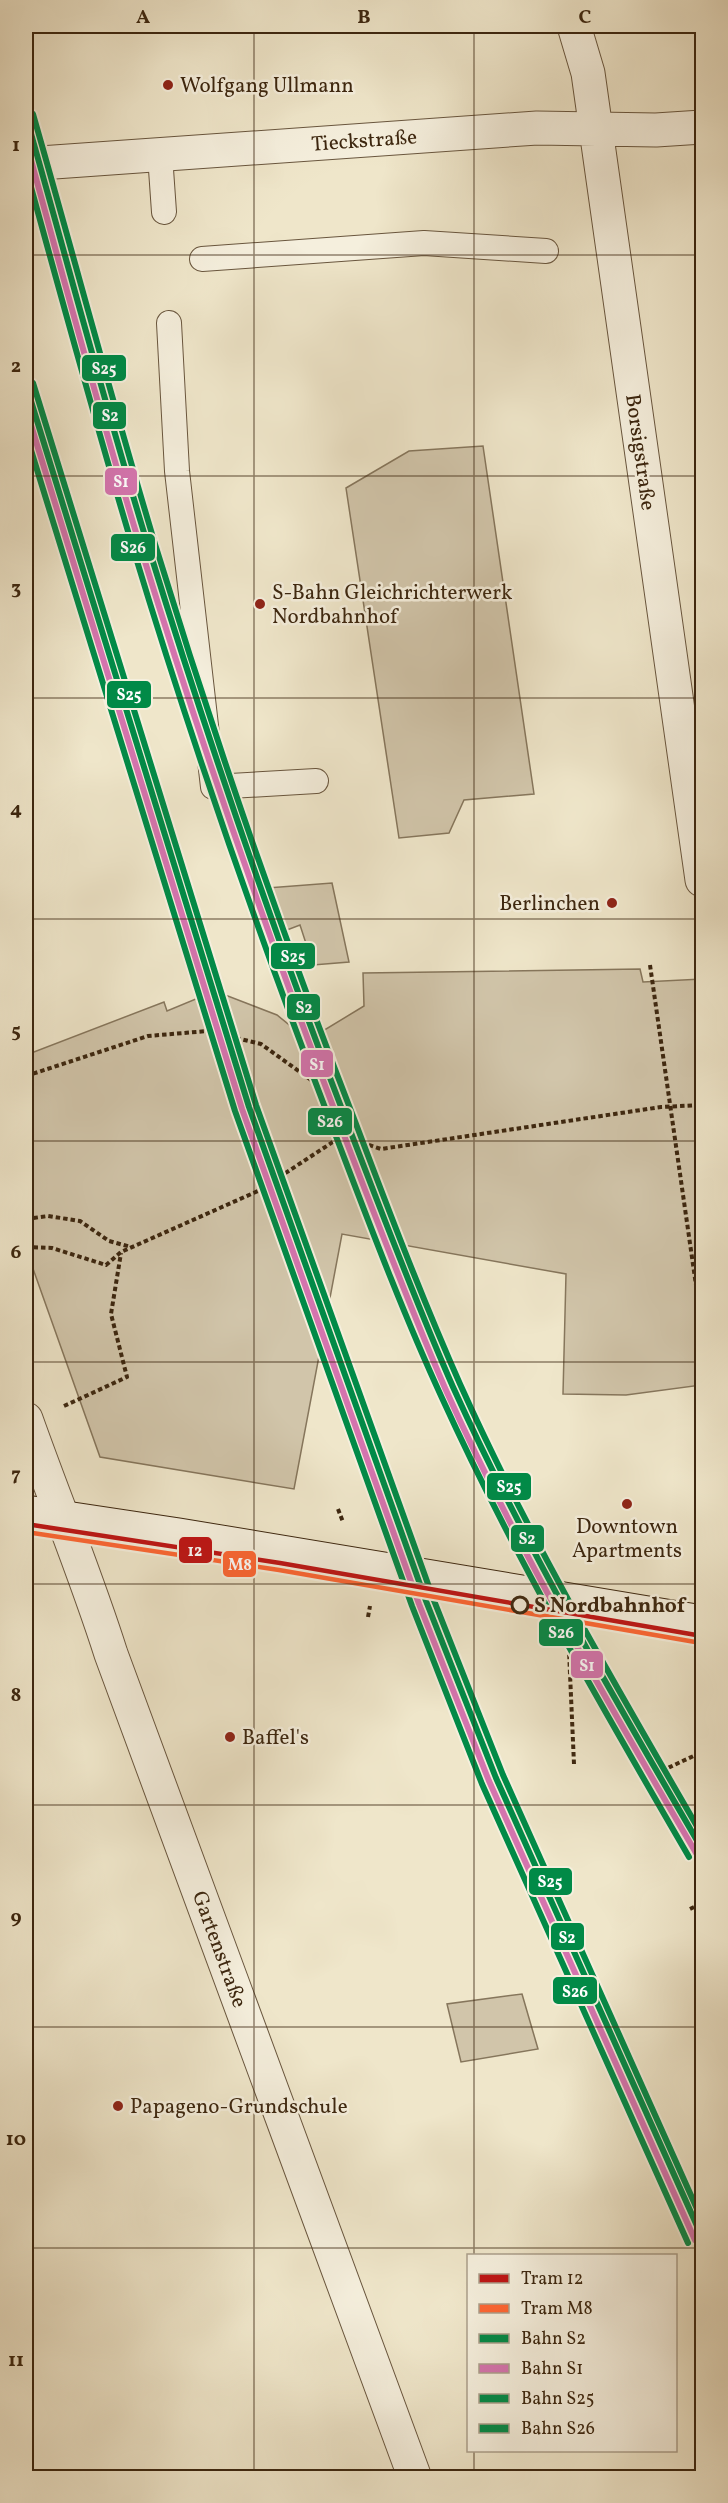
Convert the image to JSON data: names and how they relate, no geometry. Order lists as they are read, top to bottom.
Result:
{
  "streets": {
    "street": ["Tieckstraße", "Borsigstraße", "Gartenstraße"]
  },
  "crossings": [
    ["Tieckstraße", "Borsigstraße"]
  ],
  "places": [
    "Wolfgang Ullmann",
    "S-Bahn Gleichrichterwerk Nordbahnhof",
    "Berlinchen",
    "Downtown Apartments",
    "S Nordbahnhof",
    "Baffel's",
    "Papageno-Grundschule"
  ],
  "lines": [
    "rail line S25",
    "rail line S2",
    "rail line S1",
    "rail line S26",
    "tram line 12",
    "tram line M8"
  ],
  "legend": [
    "Tram 12",
    "Tram M8",
    "Bahn S2",
    "Bahn S1",
    "Bahn S25",
    "Bahn S26"
  ],
  "grid": {
    "columns": ["A", "B", "C"],
    "rows": [
      "1",
      "2",
      "3",
      "4",
      "5",
      "6",
      "7",
      "8",
      "9",
      "10",
      "11"
    ]
  }
}
